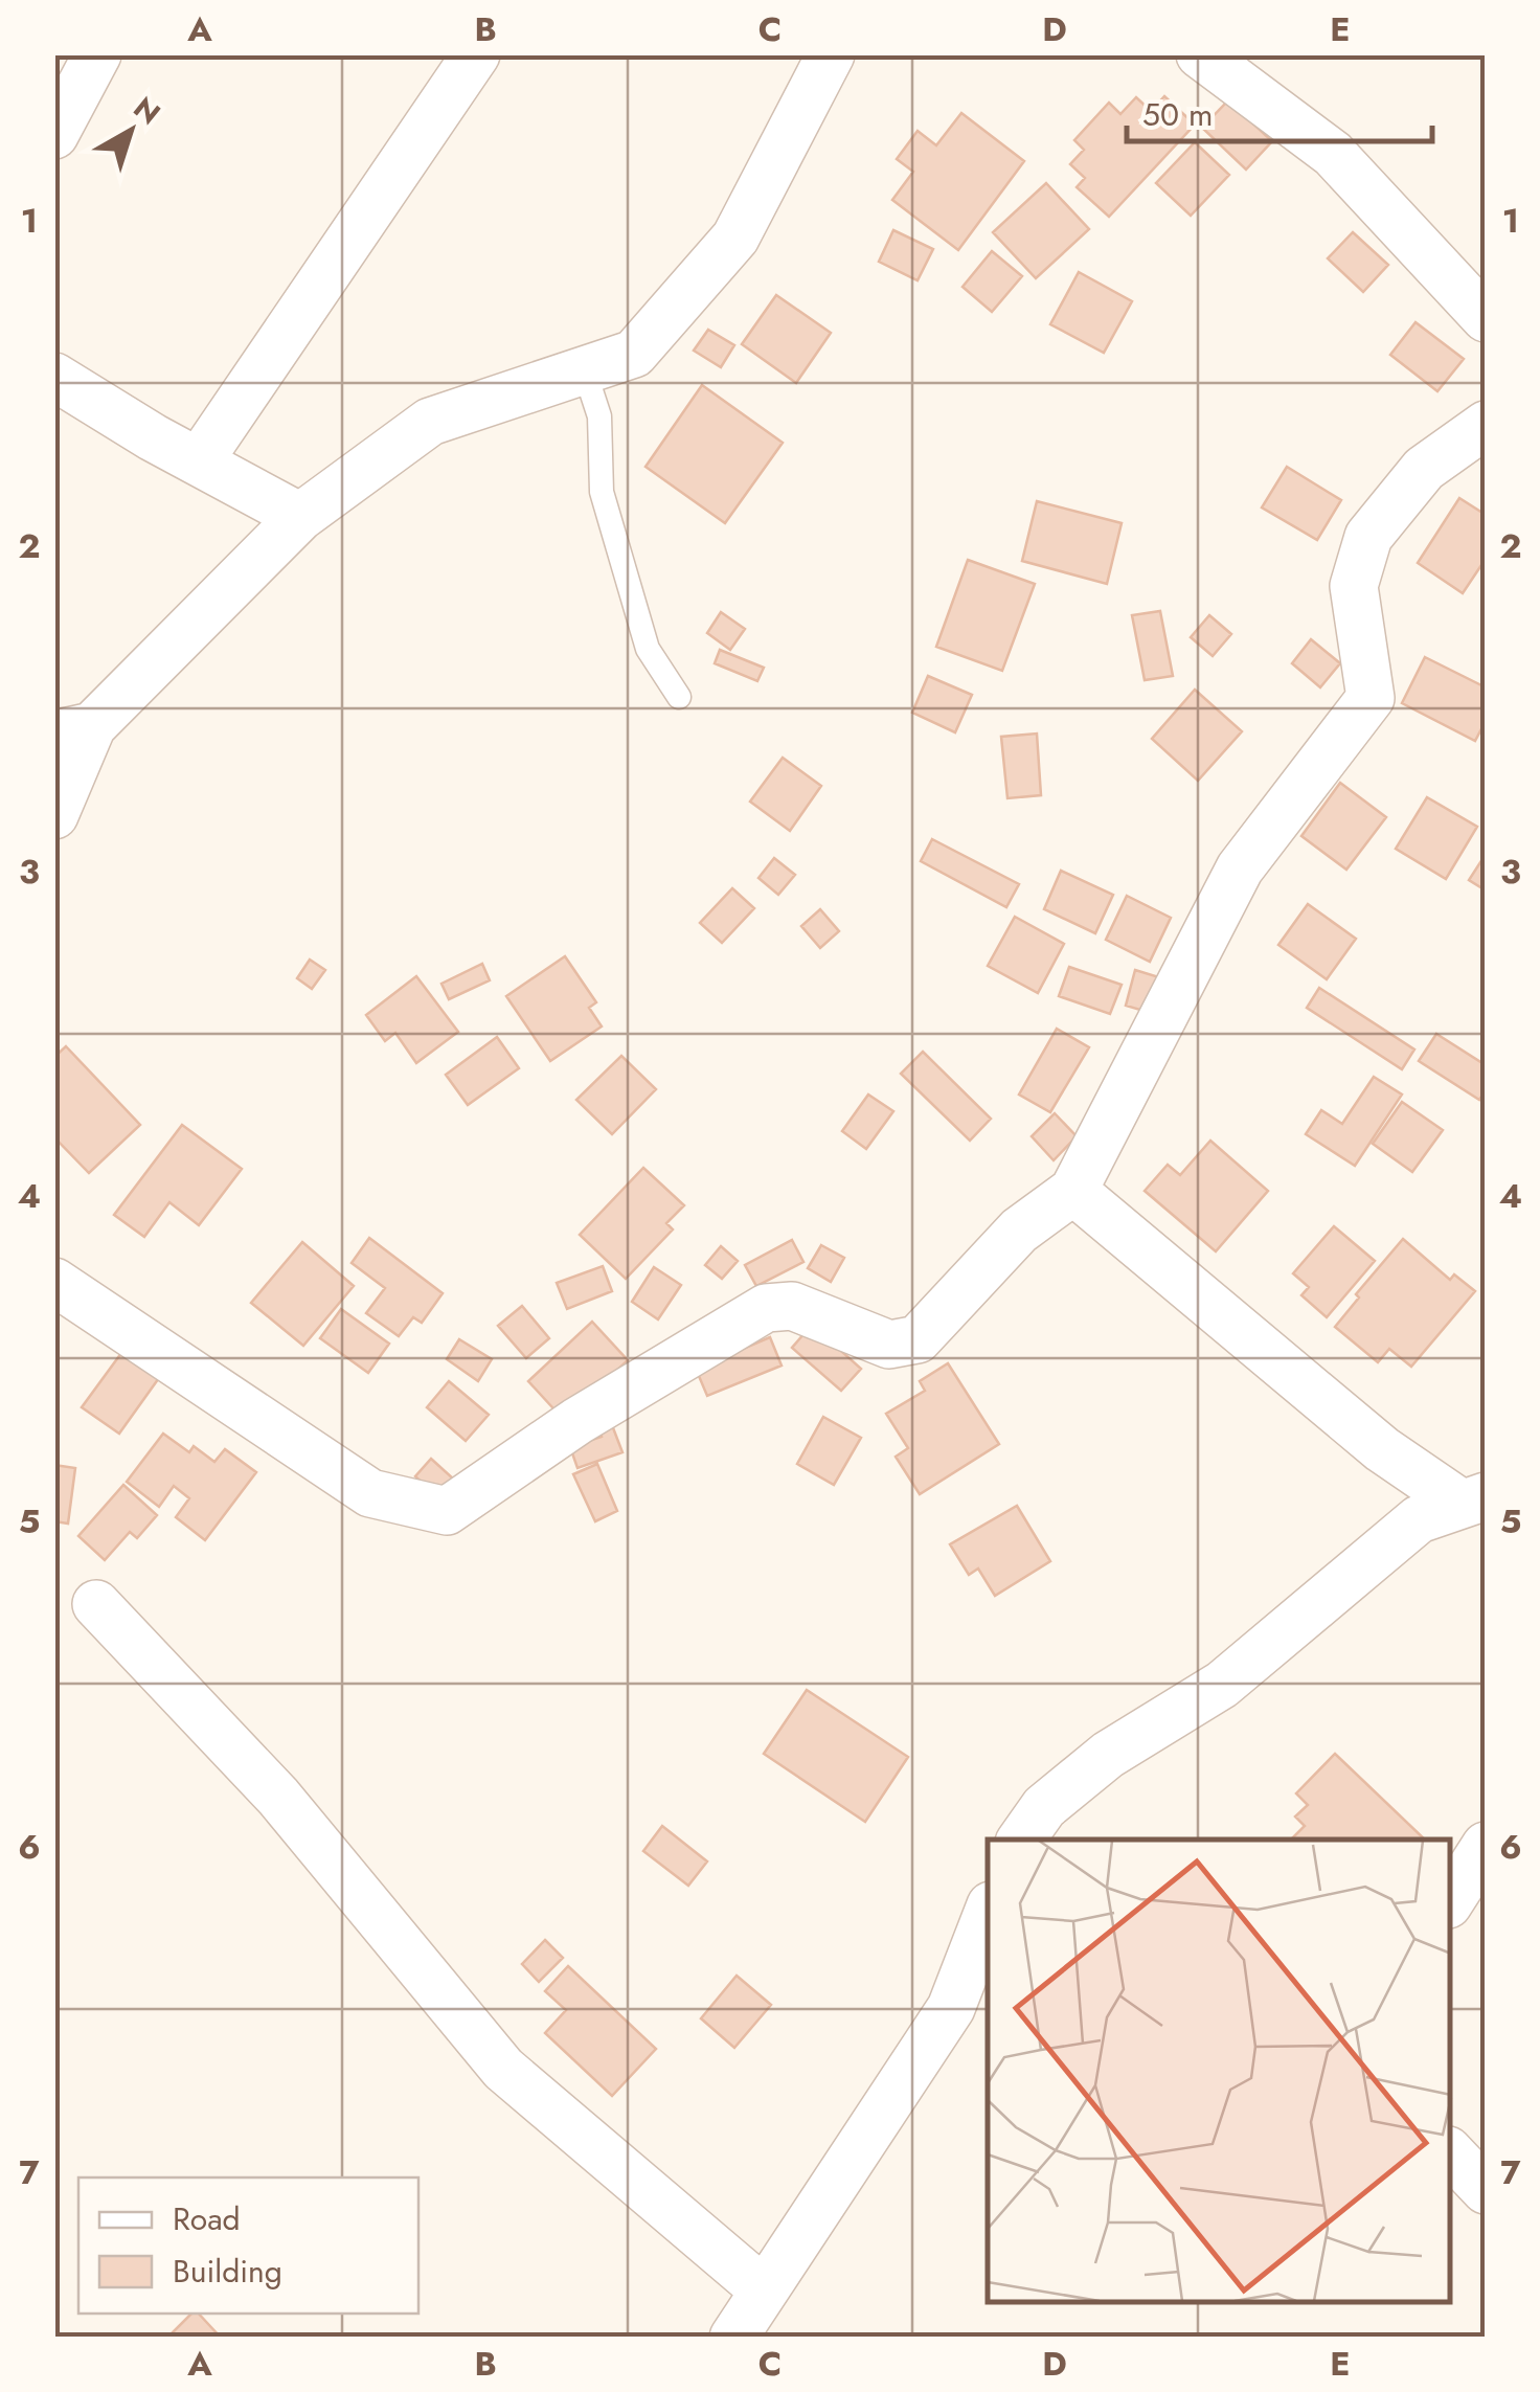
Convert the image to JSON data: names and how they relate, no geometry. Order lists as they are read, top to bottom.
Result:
{
  "legend": ["Road", "Building"],
  "scale_bar": "50 m",
  "north": "top right",
  "grid": {
    "columns": [
      "A",
      "B",
      "C",
      "D",
      "E"
    ],
    "rows": [
      "1",
      "2",
      "3",
      "4",
      "5",
      "6",
      "7"
    ]
  }
}
